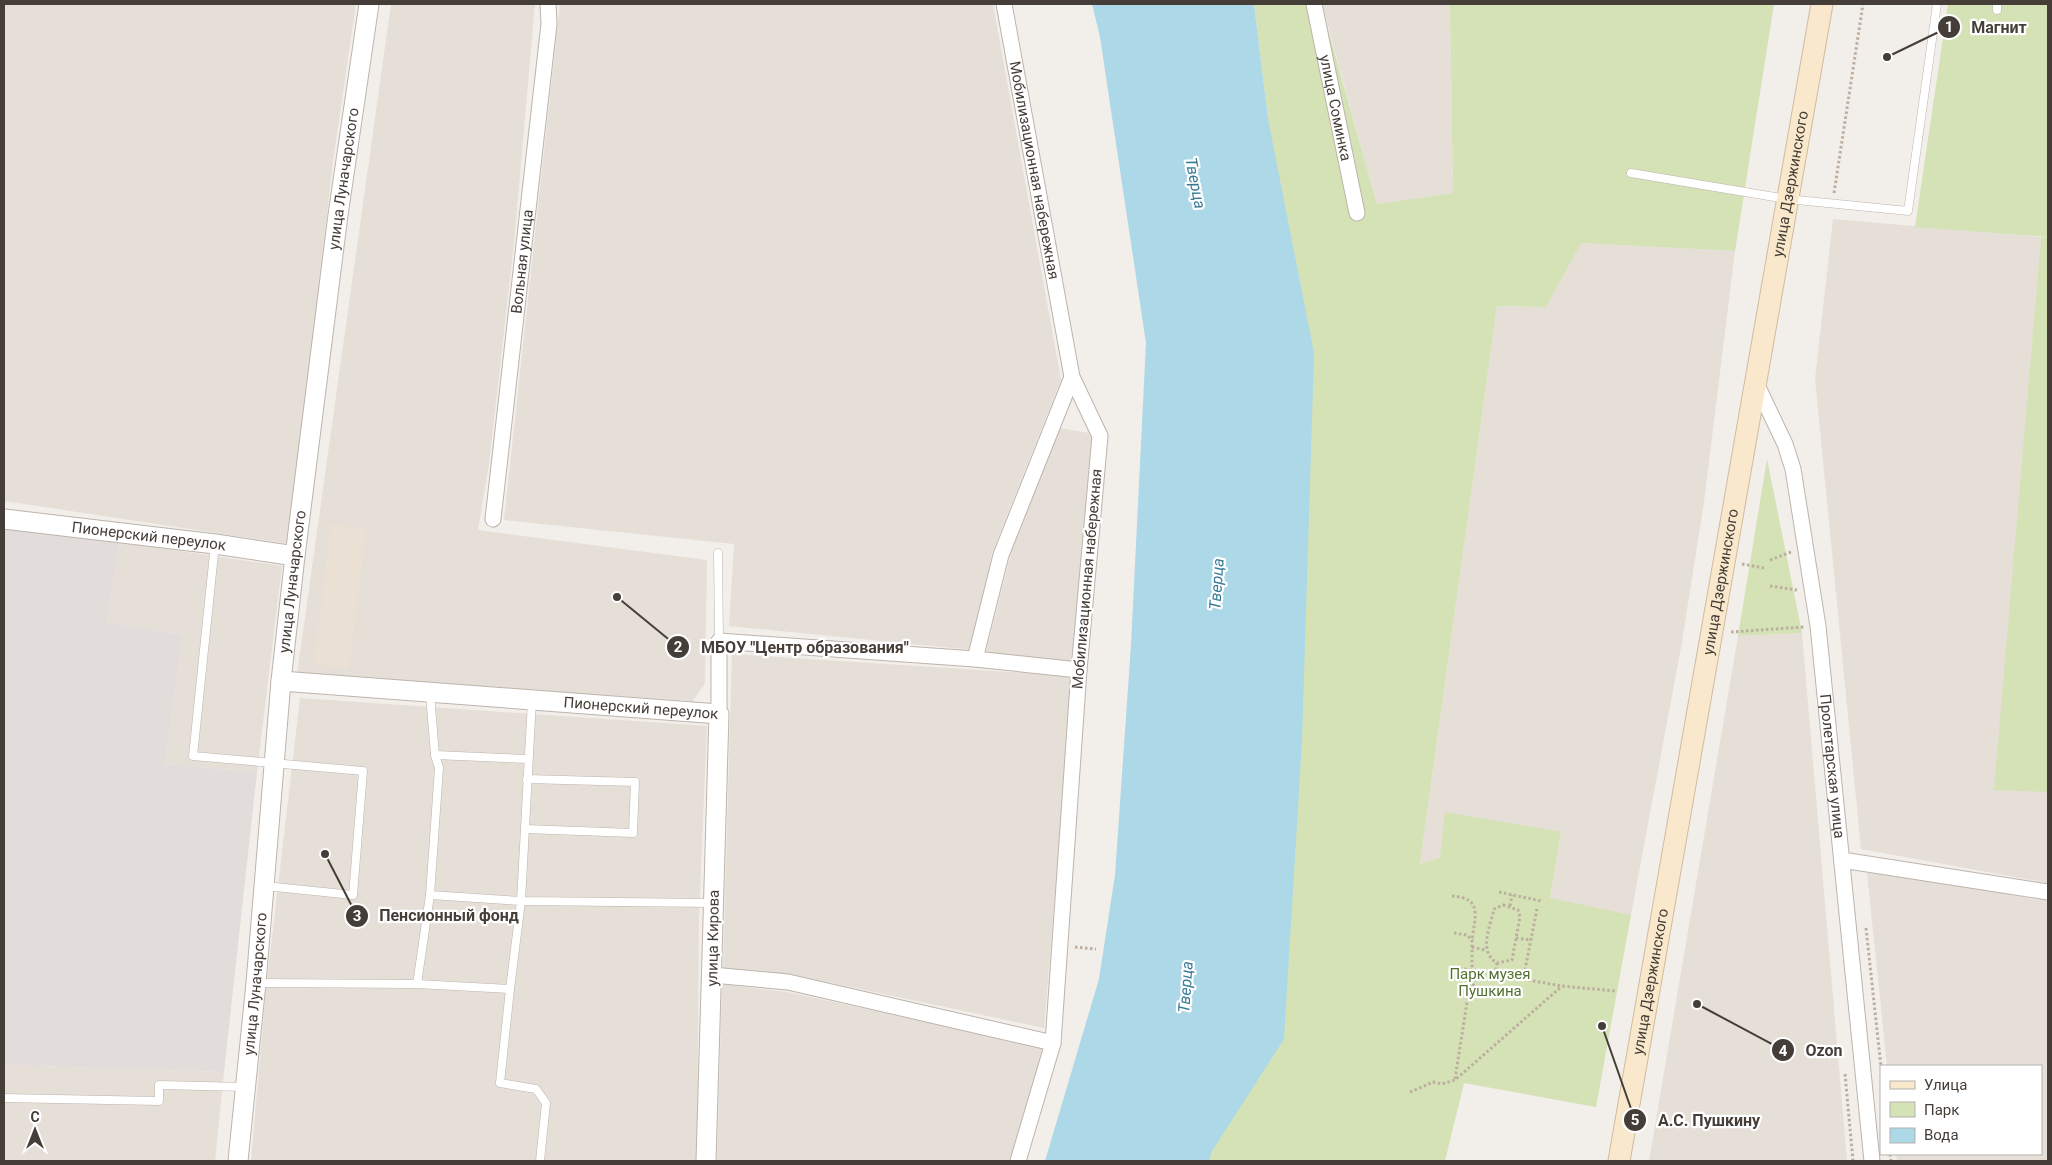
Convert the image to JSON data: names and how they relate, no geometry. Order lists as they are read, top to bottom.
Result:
{
  "streets": {
    "main road": ["улица Дзержинского"],
    "street": [
      "улица Соминка",
      "Мобилизационная набережная",
      "улица Луначарского",
      "Вольная улица",
      "Пионерский переулок",
      "Пролетарская улица",
      "улица Кирова"
    ]
  },
  "crossings": [
    ["улица Луначарского", "Пионерский переулок"],
    ["улица Дзержинского", "Пролетарская улица"],
    ["Пионерский переулок", "улица Кирова"]
  ],
  "water": ["Тверца"],
  "parks": ["Парк музея Пушкина"],
  "places": [
    "Магнит",
    "МБОУ \"Центр образования\"",
    "Пенсионный фонд",
    "Ozon",
    "А.С. Пушкину"
  ],
  "legend": ["Улица", "Парк", "Вода"],
  "north": "top"
}
